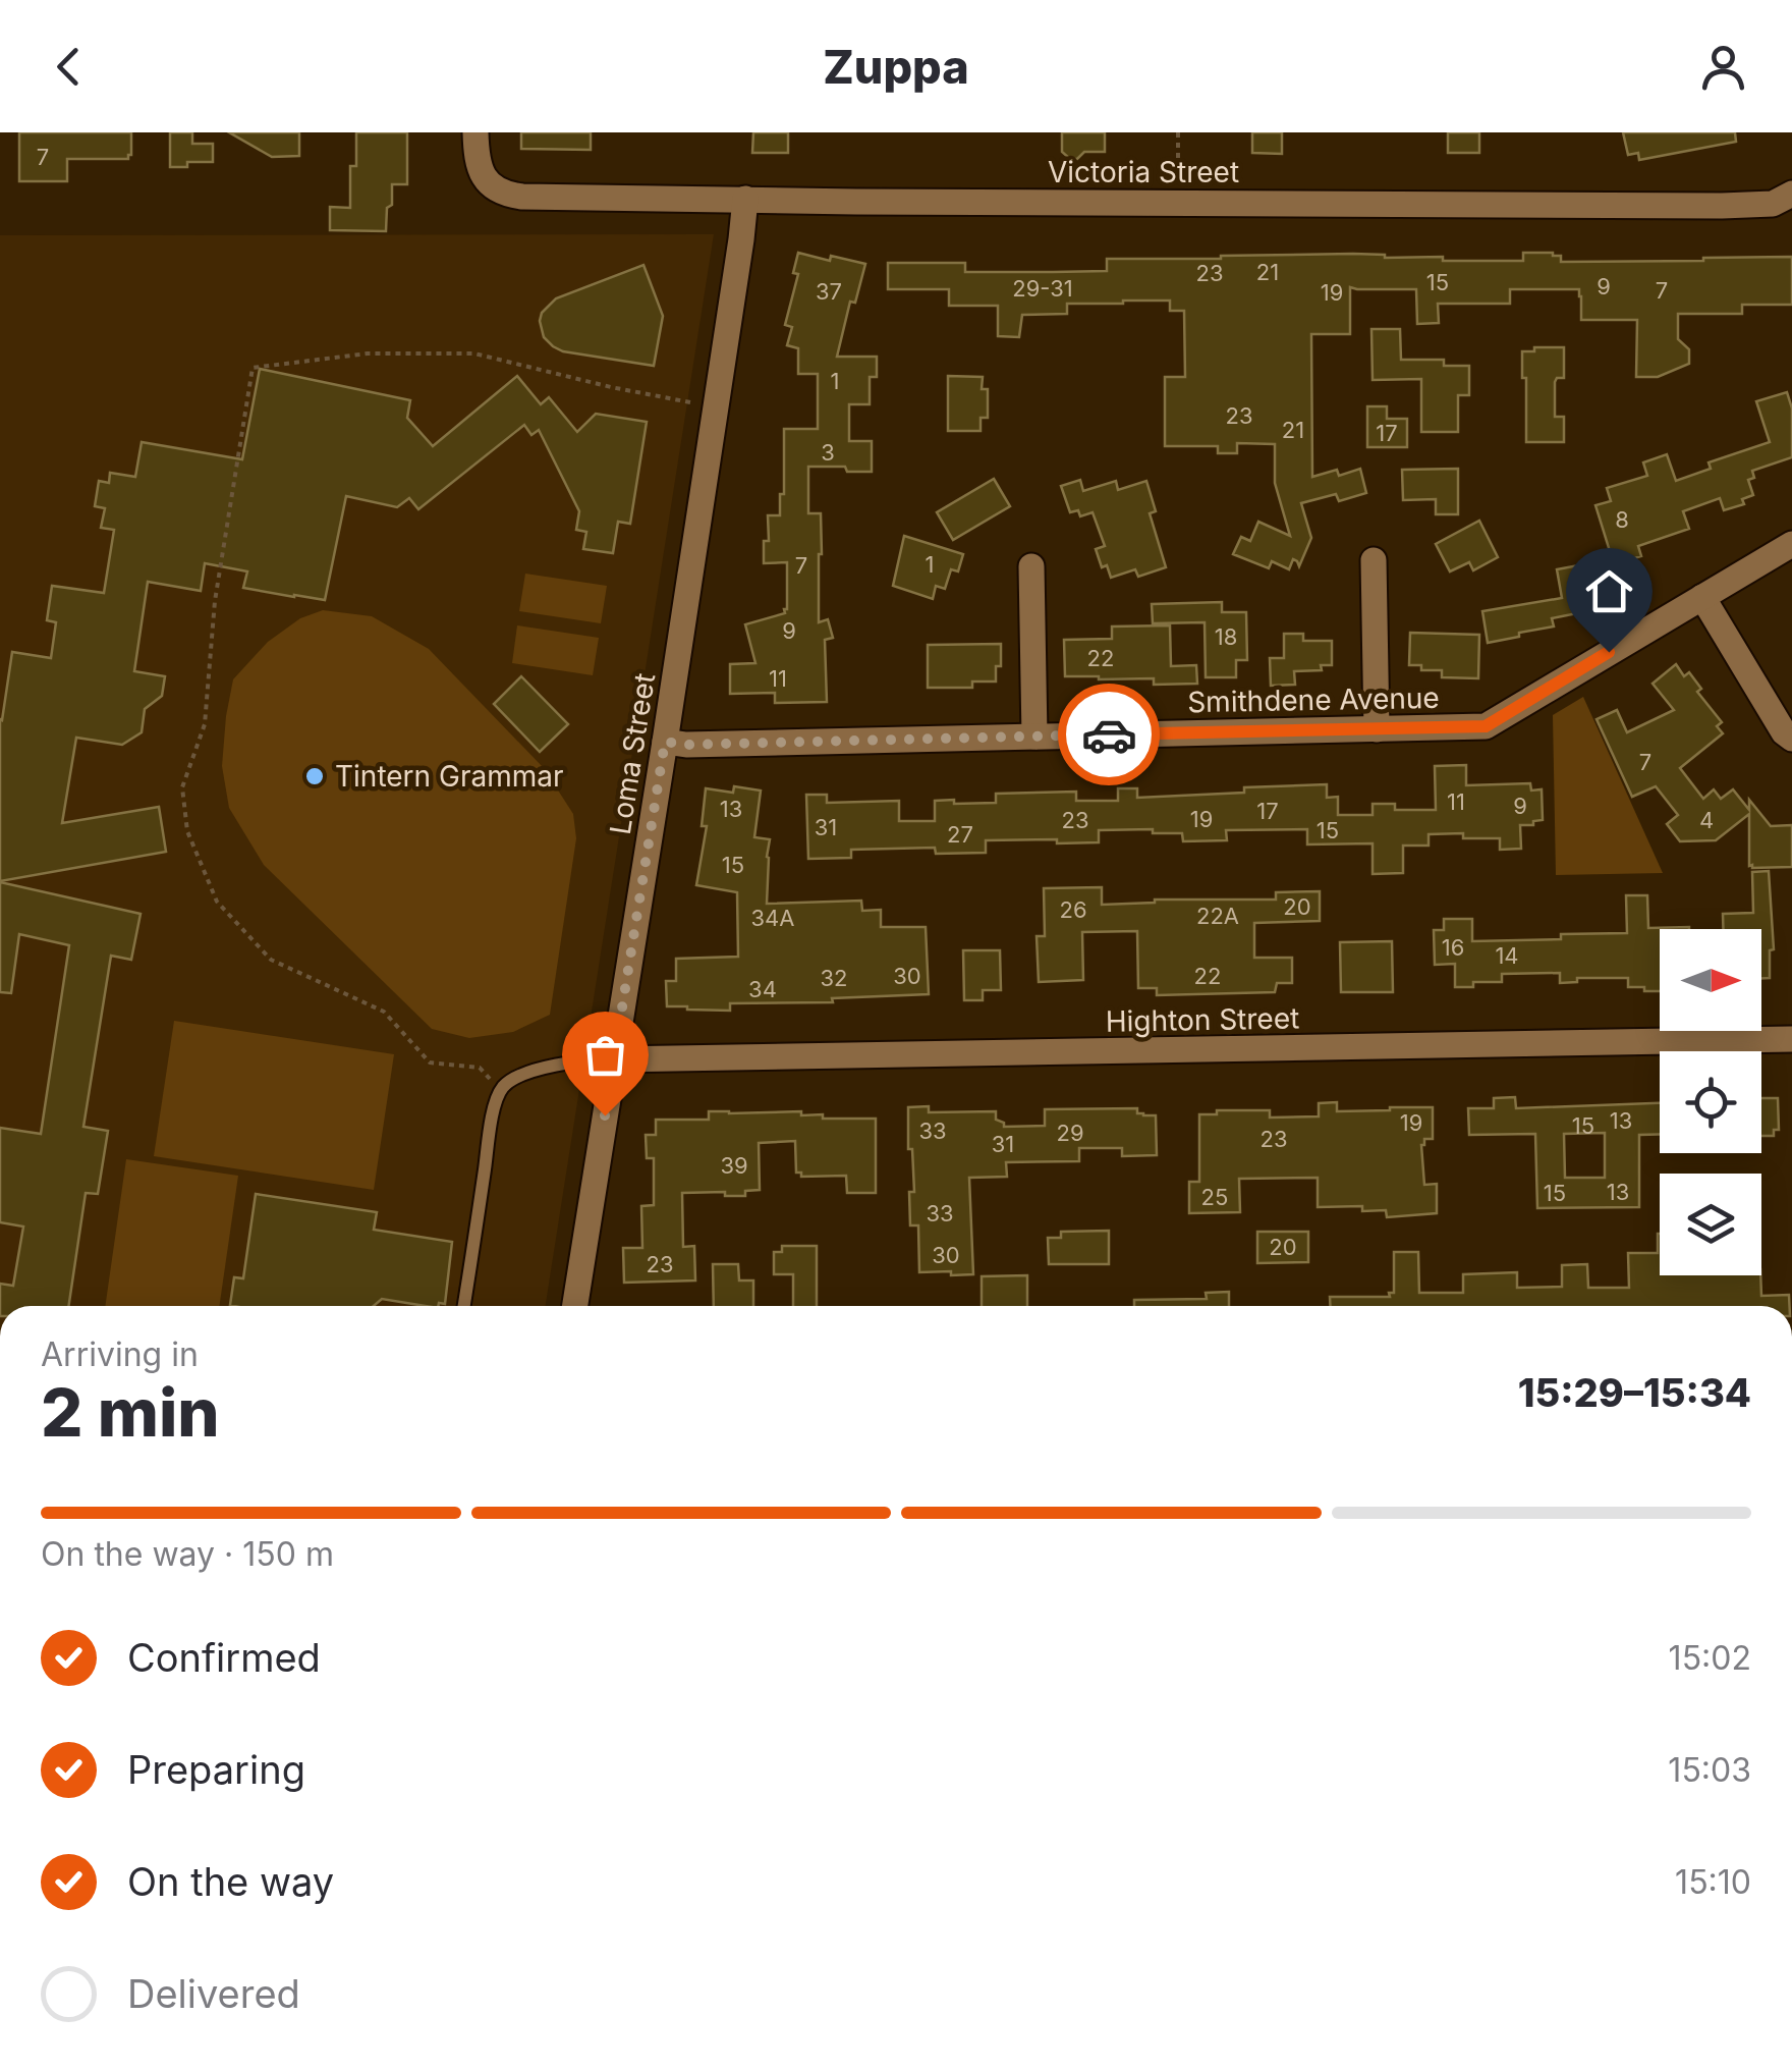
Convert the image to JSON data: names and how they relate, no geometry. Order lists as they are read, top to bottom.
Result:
{
  "streets": {
    "street": [
      "Victoria Street",
      "Smithdene Avenue",
      "Loma Street",
      "Highton Street"
    ]
  },
  "crossings": [
    ["Victoria Street", "Loma Street"],
    ["Smithdene Avenue", "Loma Street"],
    ["Loma Street", "Highton Street"]
  ],
  "places": ["Tintern Grammar"],
  "house_numbers": [
    "7",
    "21",
    "23",
    "15",
    "9",
    "29-31",
    "7",
    "37",
    "19",
    "1",
    "23",
    "21",
    "17",
    "3",
    "8",
    "1",
    "7",
    "9",
    "18",
    "22",
    "11",
    "7",
    "11",
    "9",
    "13",
    "17",
    "19",
    "23",
    "4",
    "31",
    "15",
    "27",
    "15",
    "20",
    "26",
    "22A",
    "34A",
    "16",
    "14",
    "30",
    "22",
    "32",
    "34",
    "13",
    "19",
    "15",
    "33",
    "29",
    "23",
    "31",
    "39",
    "13",
    "15",
    "25",
    "33",
    "20",
    "30",
    "23"
  ],
  "north": "right",
  "page": {
    "header": "Zuppa",
    "heading": ["2 min", "Arriving in", "15:29–15:34"],
    "bar": "On the way · 150 m",
    "list": [
      ["Confirmed", "15:02"],
      ["Preparing", "15:03"],
      ["On the way", "15:10"],
      "Delivered"
    ]
  }
}
